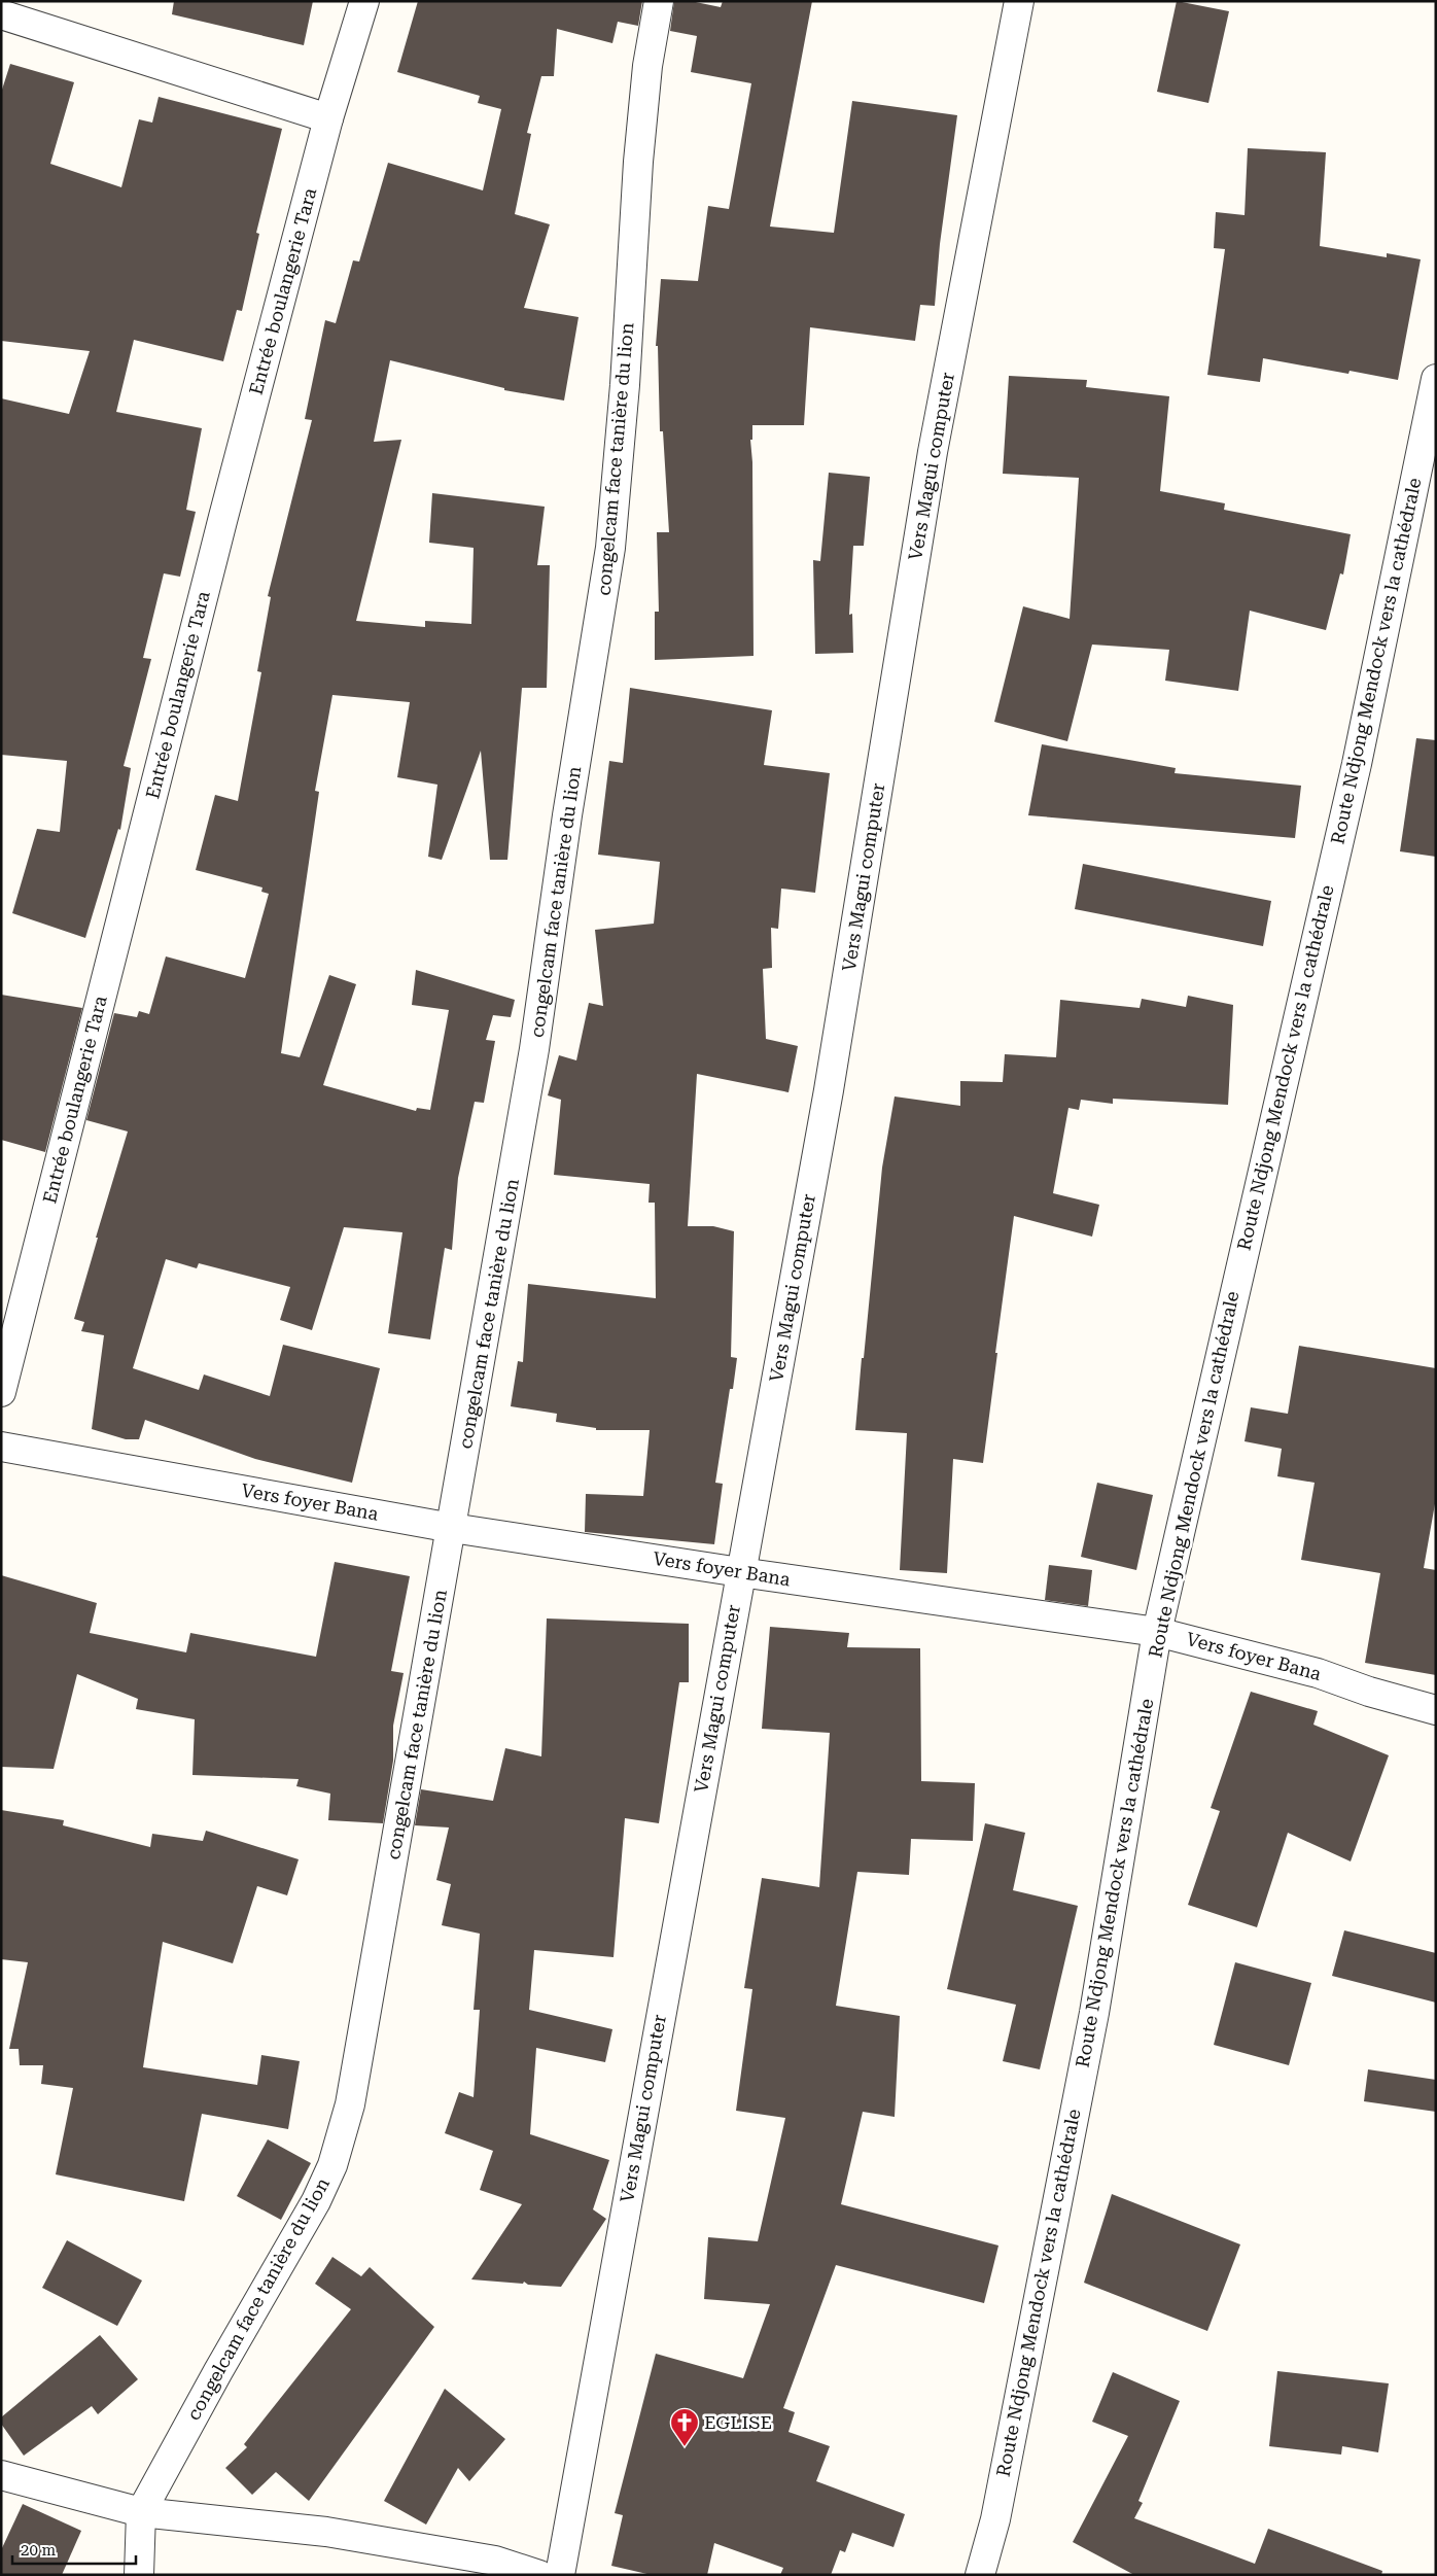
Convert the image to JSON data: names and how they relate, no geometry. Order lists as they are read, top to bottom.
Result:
{
  "streets": {
    "street": [
      "Entrée boulangerie Tara",
      "congelcam face tanière du lion",
      "Vers Magui computer",
      "Route Ndjong Mendock vers la cathédrale",
      "Vers foyer Bana"
    ]
  },
  "crossings": [
    ["congelcam face tanière du lion", "Vers foyer Bana"],
    ["Vers Magui computer", "Vers foyer Bana"],
    ["Route Ndjong Mendock vers la cathédrale", "Vers foyer Bana"]
  ],
  "places": {
    "church": ["EGLISE"]
  },
  "scale_bar": "20 m"
}
